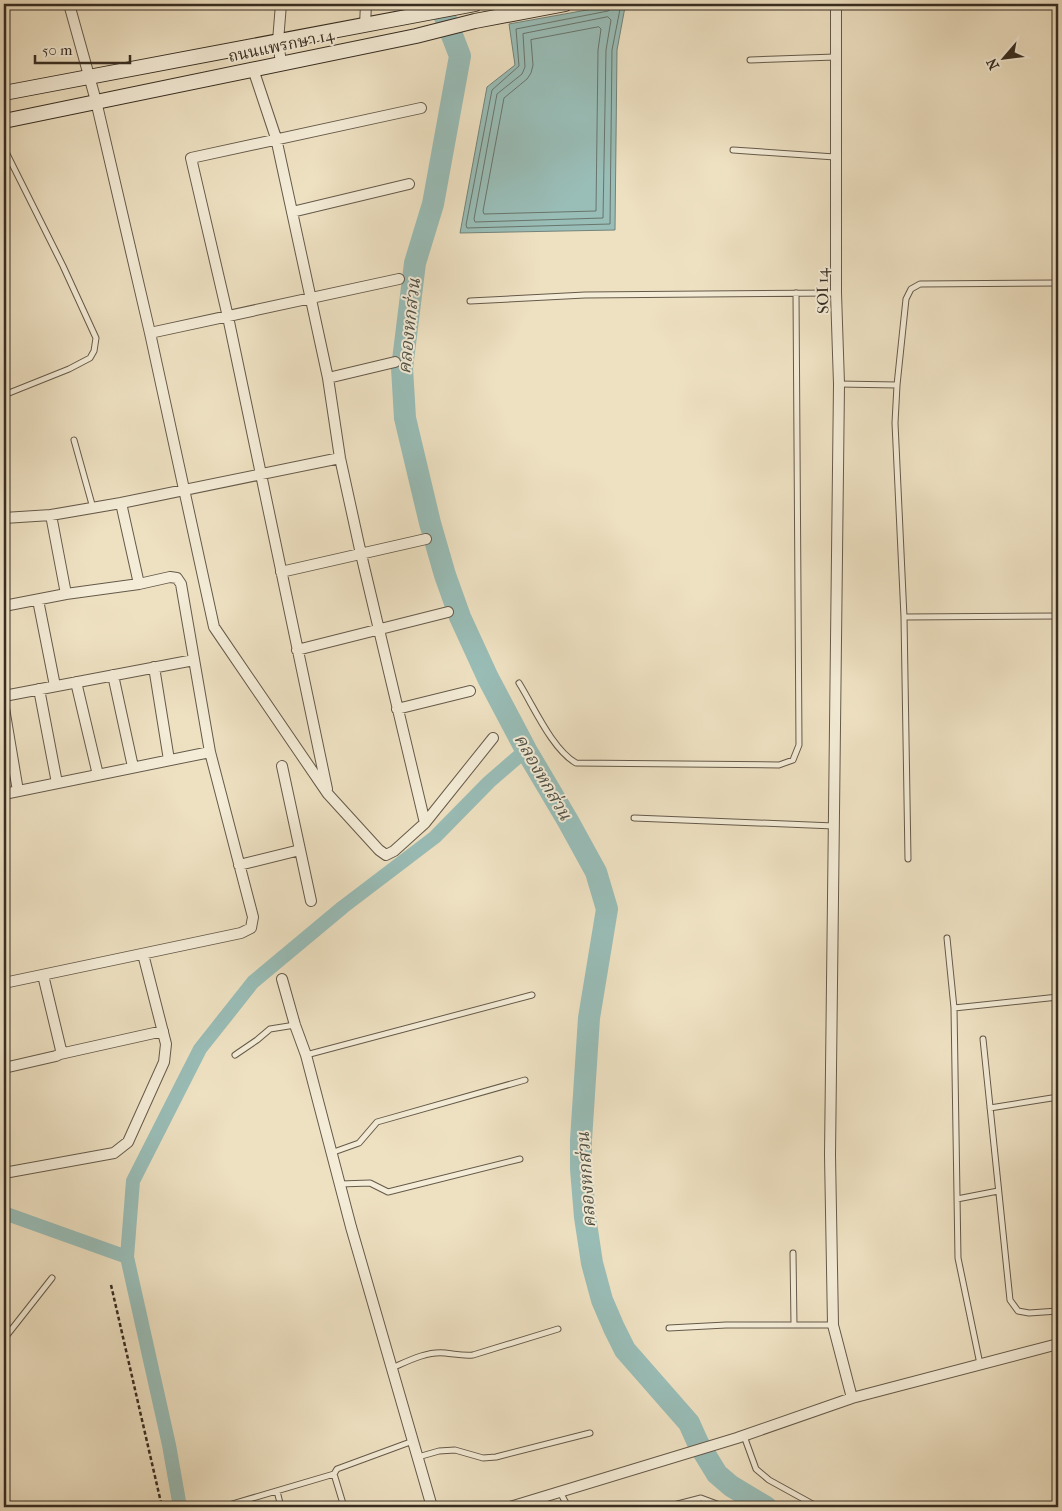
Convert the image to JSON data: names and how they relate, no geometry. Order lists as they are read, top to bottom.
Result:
{
  "streets": {
    "main road": ["ถนนแพรกษา 14"],
    "street": ["SOI 14"]
  },
  "water": ["คลองหกส่วน"],
  "scale_bar": "50 m",
  "north": "bottom left"
}
